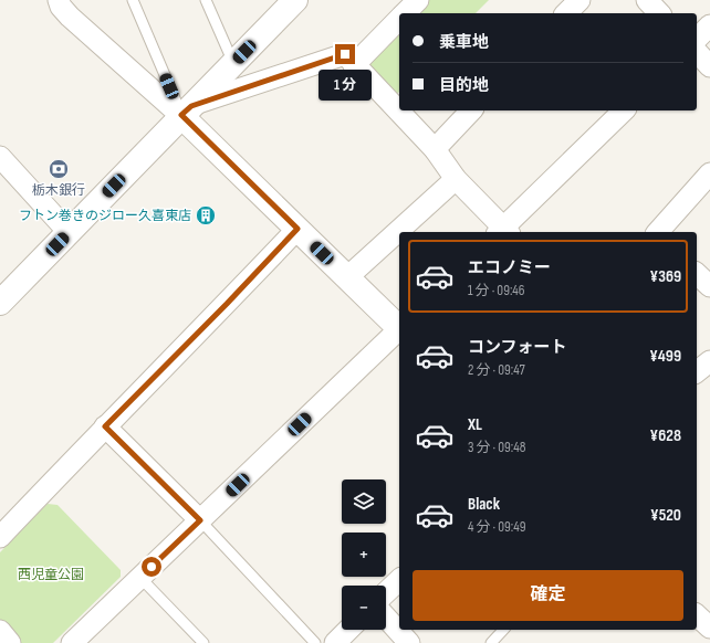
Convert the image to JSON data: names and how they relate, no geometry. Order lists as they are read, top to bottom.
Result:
{
  "parks": ["西児童公園"],
  "places": {
    "bank": ["栃木銀行"],
    "building": ["フトン巻きのジロー久喜東店"]
  },
  "page": {
    "banner": ["乗車地", "目的地"],
    "bubble": "1 分",
    "list": [
      {
        "name": "エコノミー",
        "note": "1 分 · 09:46",
        "value": "¥369"
      },
      {
        "name": "コンフォート",
        "note": "2 分 · 09:47",
        "value": "¥499"
      },
      {
        "name": "XL",
        "note": "3 分 · 09:48",
        "value": "¥628"
      },
      {
        "name": "Black",
        "note": "4 分 · 09:49",
        "value": "¥520"
      }
    ],
    "map_buttons": ["+", "−"],
    "buttons": "確定"
  }
}
